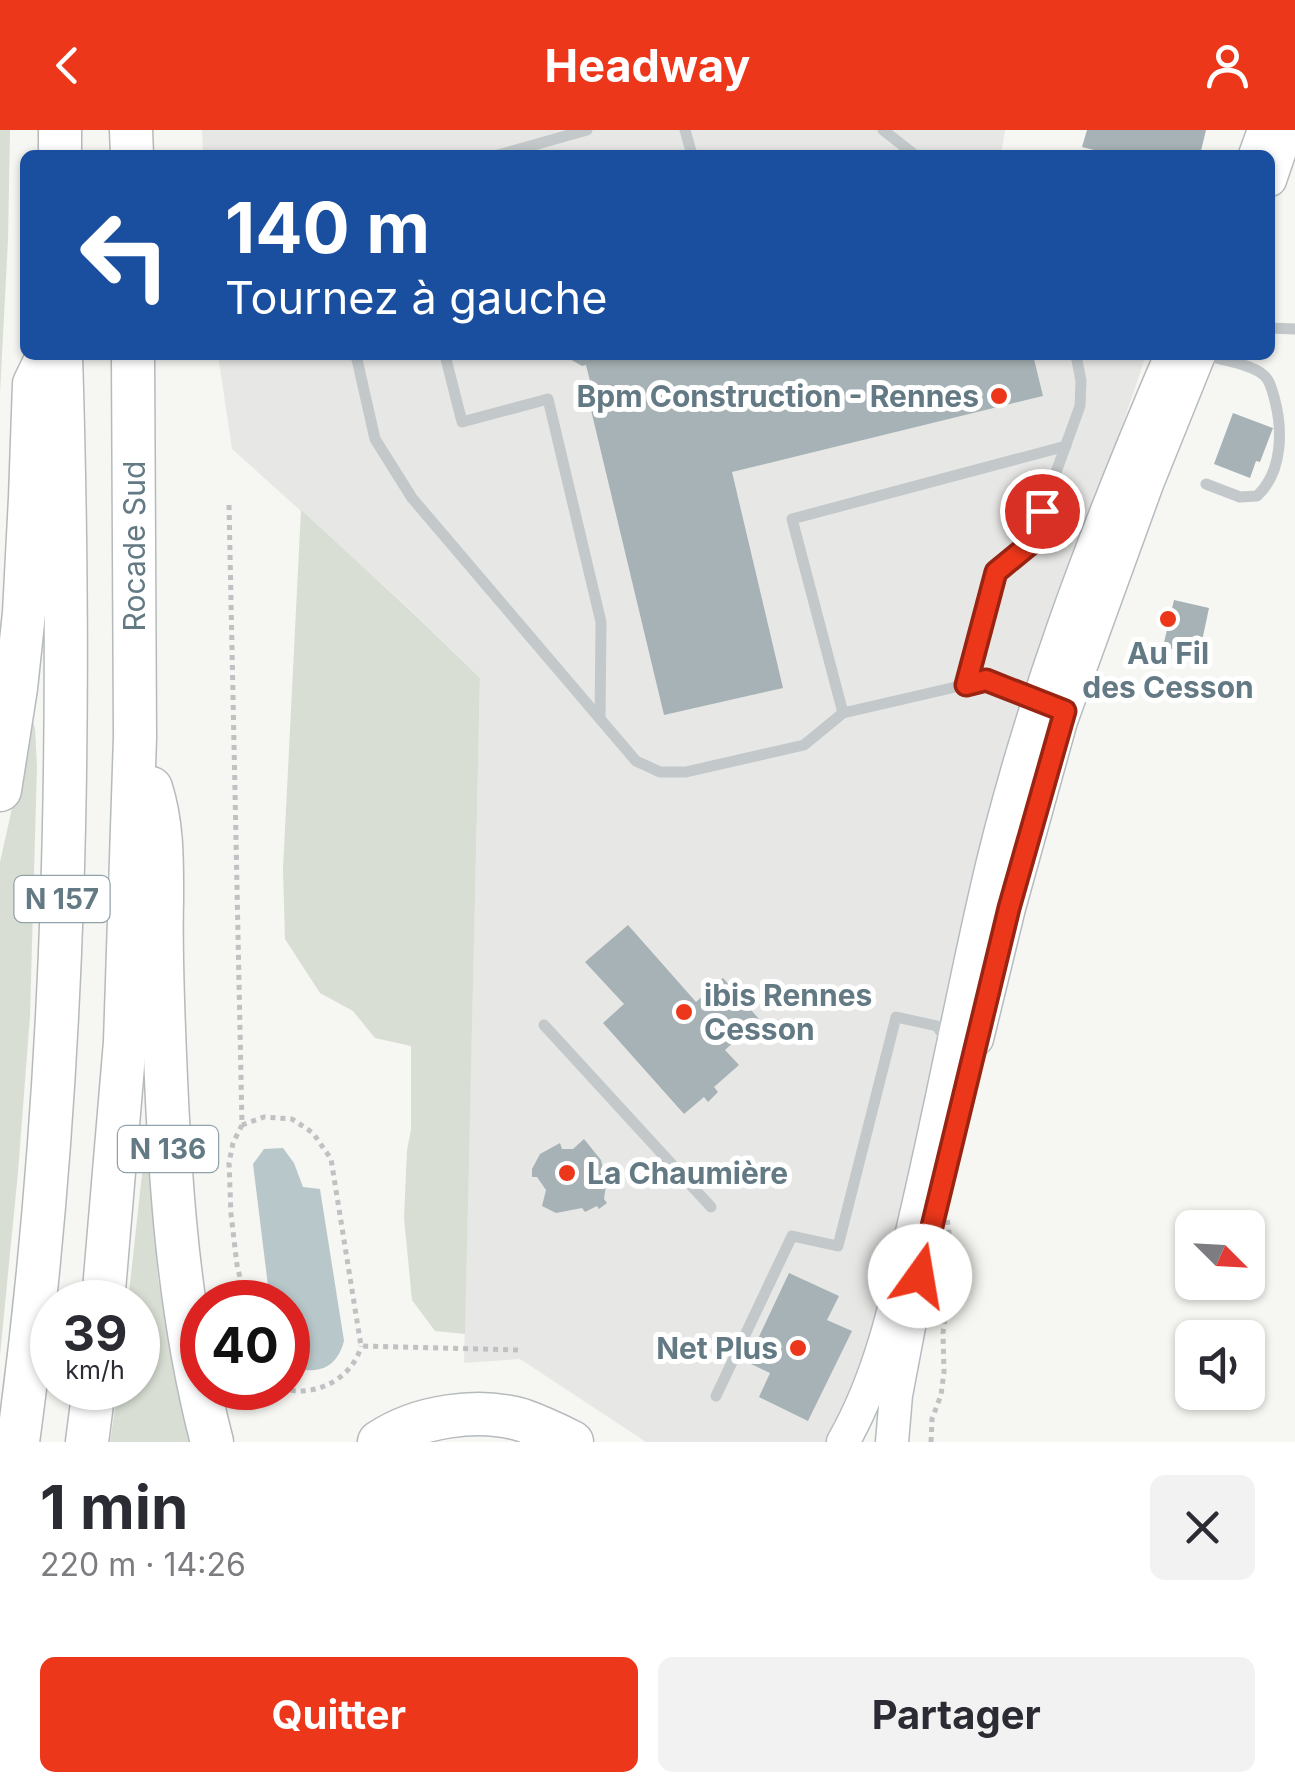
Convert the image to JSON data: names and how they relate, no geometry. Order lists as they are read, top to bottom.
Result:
{
  "streets": {
    "highway": ["Rocade Sud", "N 157", "N 136"]
  },
  "crossings": [
    ["Rocade Sud", "N 157"],
    ["Rocade Sud", "N 136"],
    ["N 157", "N 136"]
  ],
  "places": [
    "Bpm Construction - Rennes",
    "Au Fil des Cesson",
    "ibis Rennes Cesson",
    "La Chaumière",
    "Net Plus"
  ],
  "north": "bottom right",
  "page": {
    "header": "Headway",
    "turn": ["140 m", "Tournez à gauche"],
    "speed": "39 km/h",
    "limit": "40",
    "heading": ["1 min", "220 m · 14:26"],
    "buttons": ["Quitter", "Partager"]
  }
}
